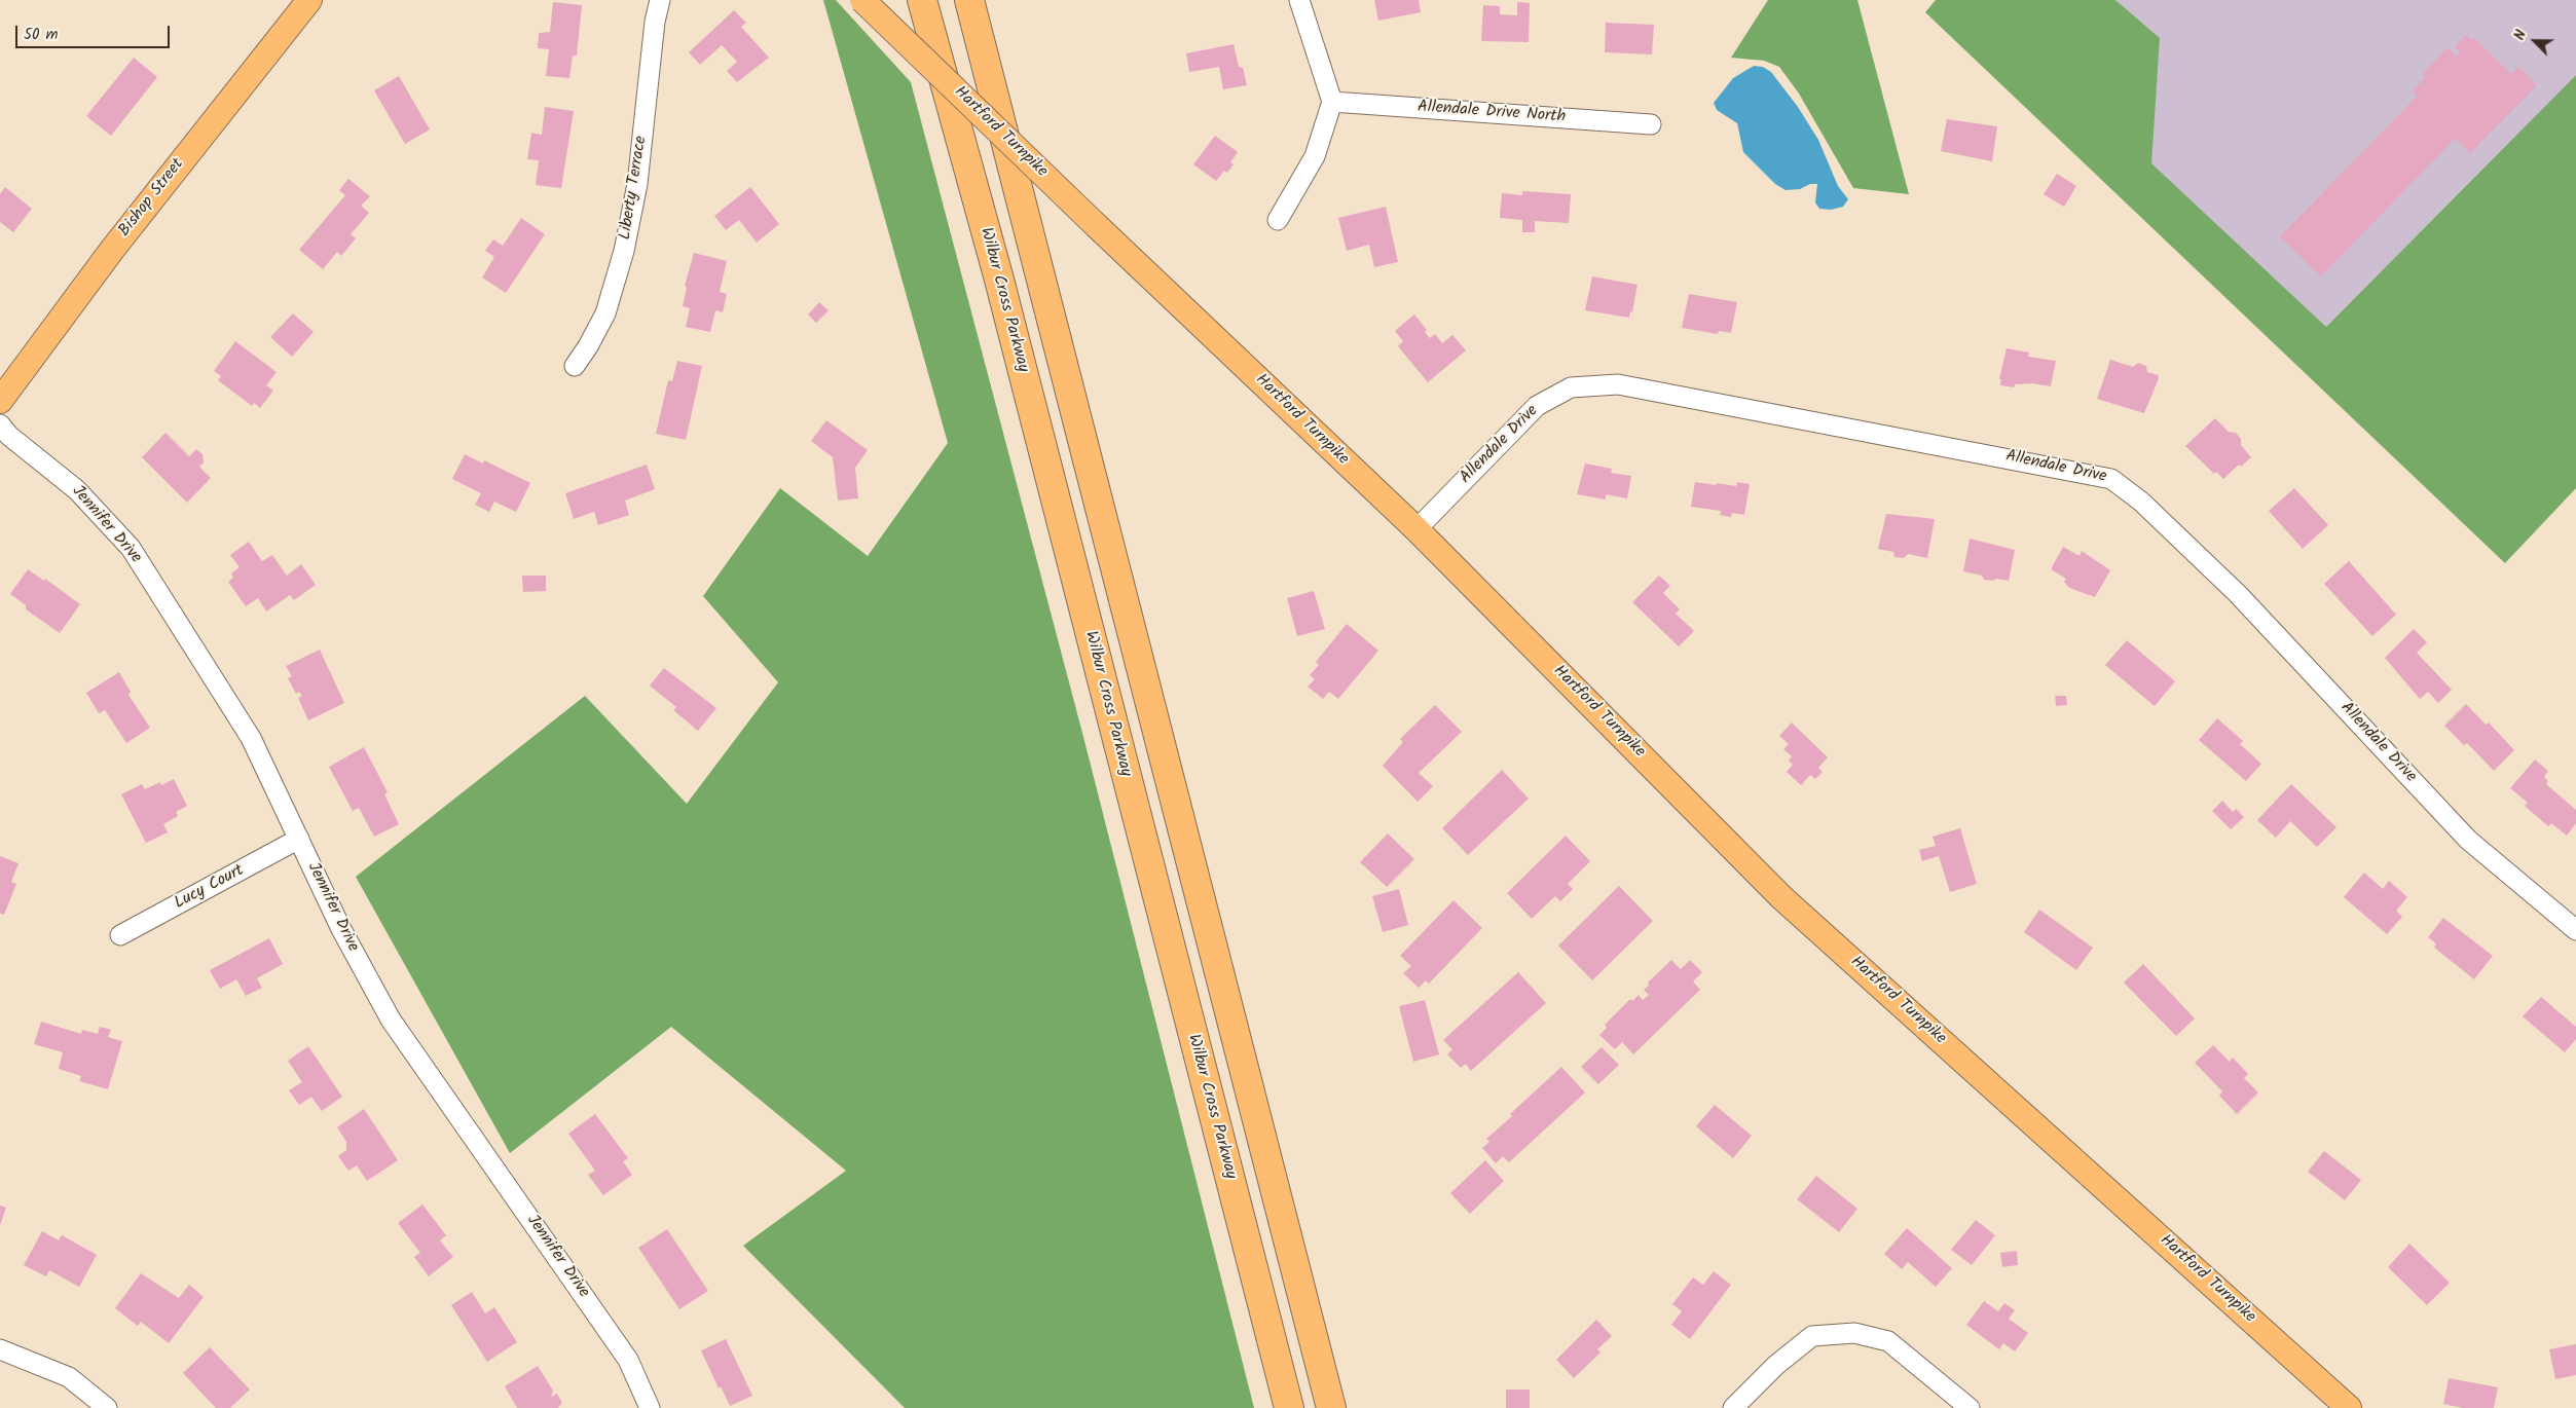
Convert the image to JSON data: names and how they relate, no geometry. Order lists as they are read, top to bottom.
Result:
{
  "streets": {
    "highway": ["Wilbur Cross Parkway"],
    "main road": ["Hartford Turnpike", "Bishop Street"],
    "street": [
      "Allendale Drive North",
      "Liberty Terrace",
      "Allendale Drive",
      "Jennifer Drive",
      "Lucy Court"
    ]
  },
  "crossings": [
    ["Hartford Turnpike", "Allendale Drive"],
    ["Jennifer Drive", "Lucy Court"]
  ],
  "scale_bar": "50 m",
  "north": "top left"
}
